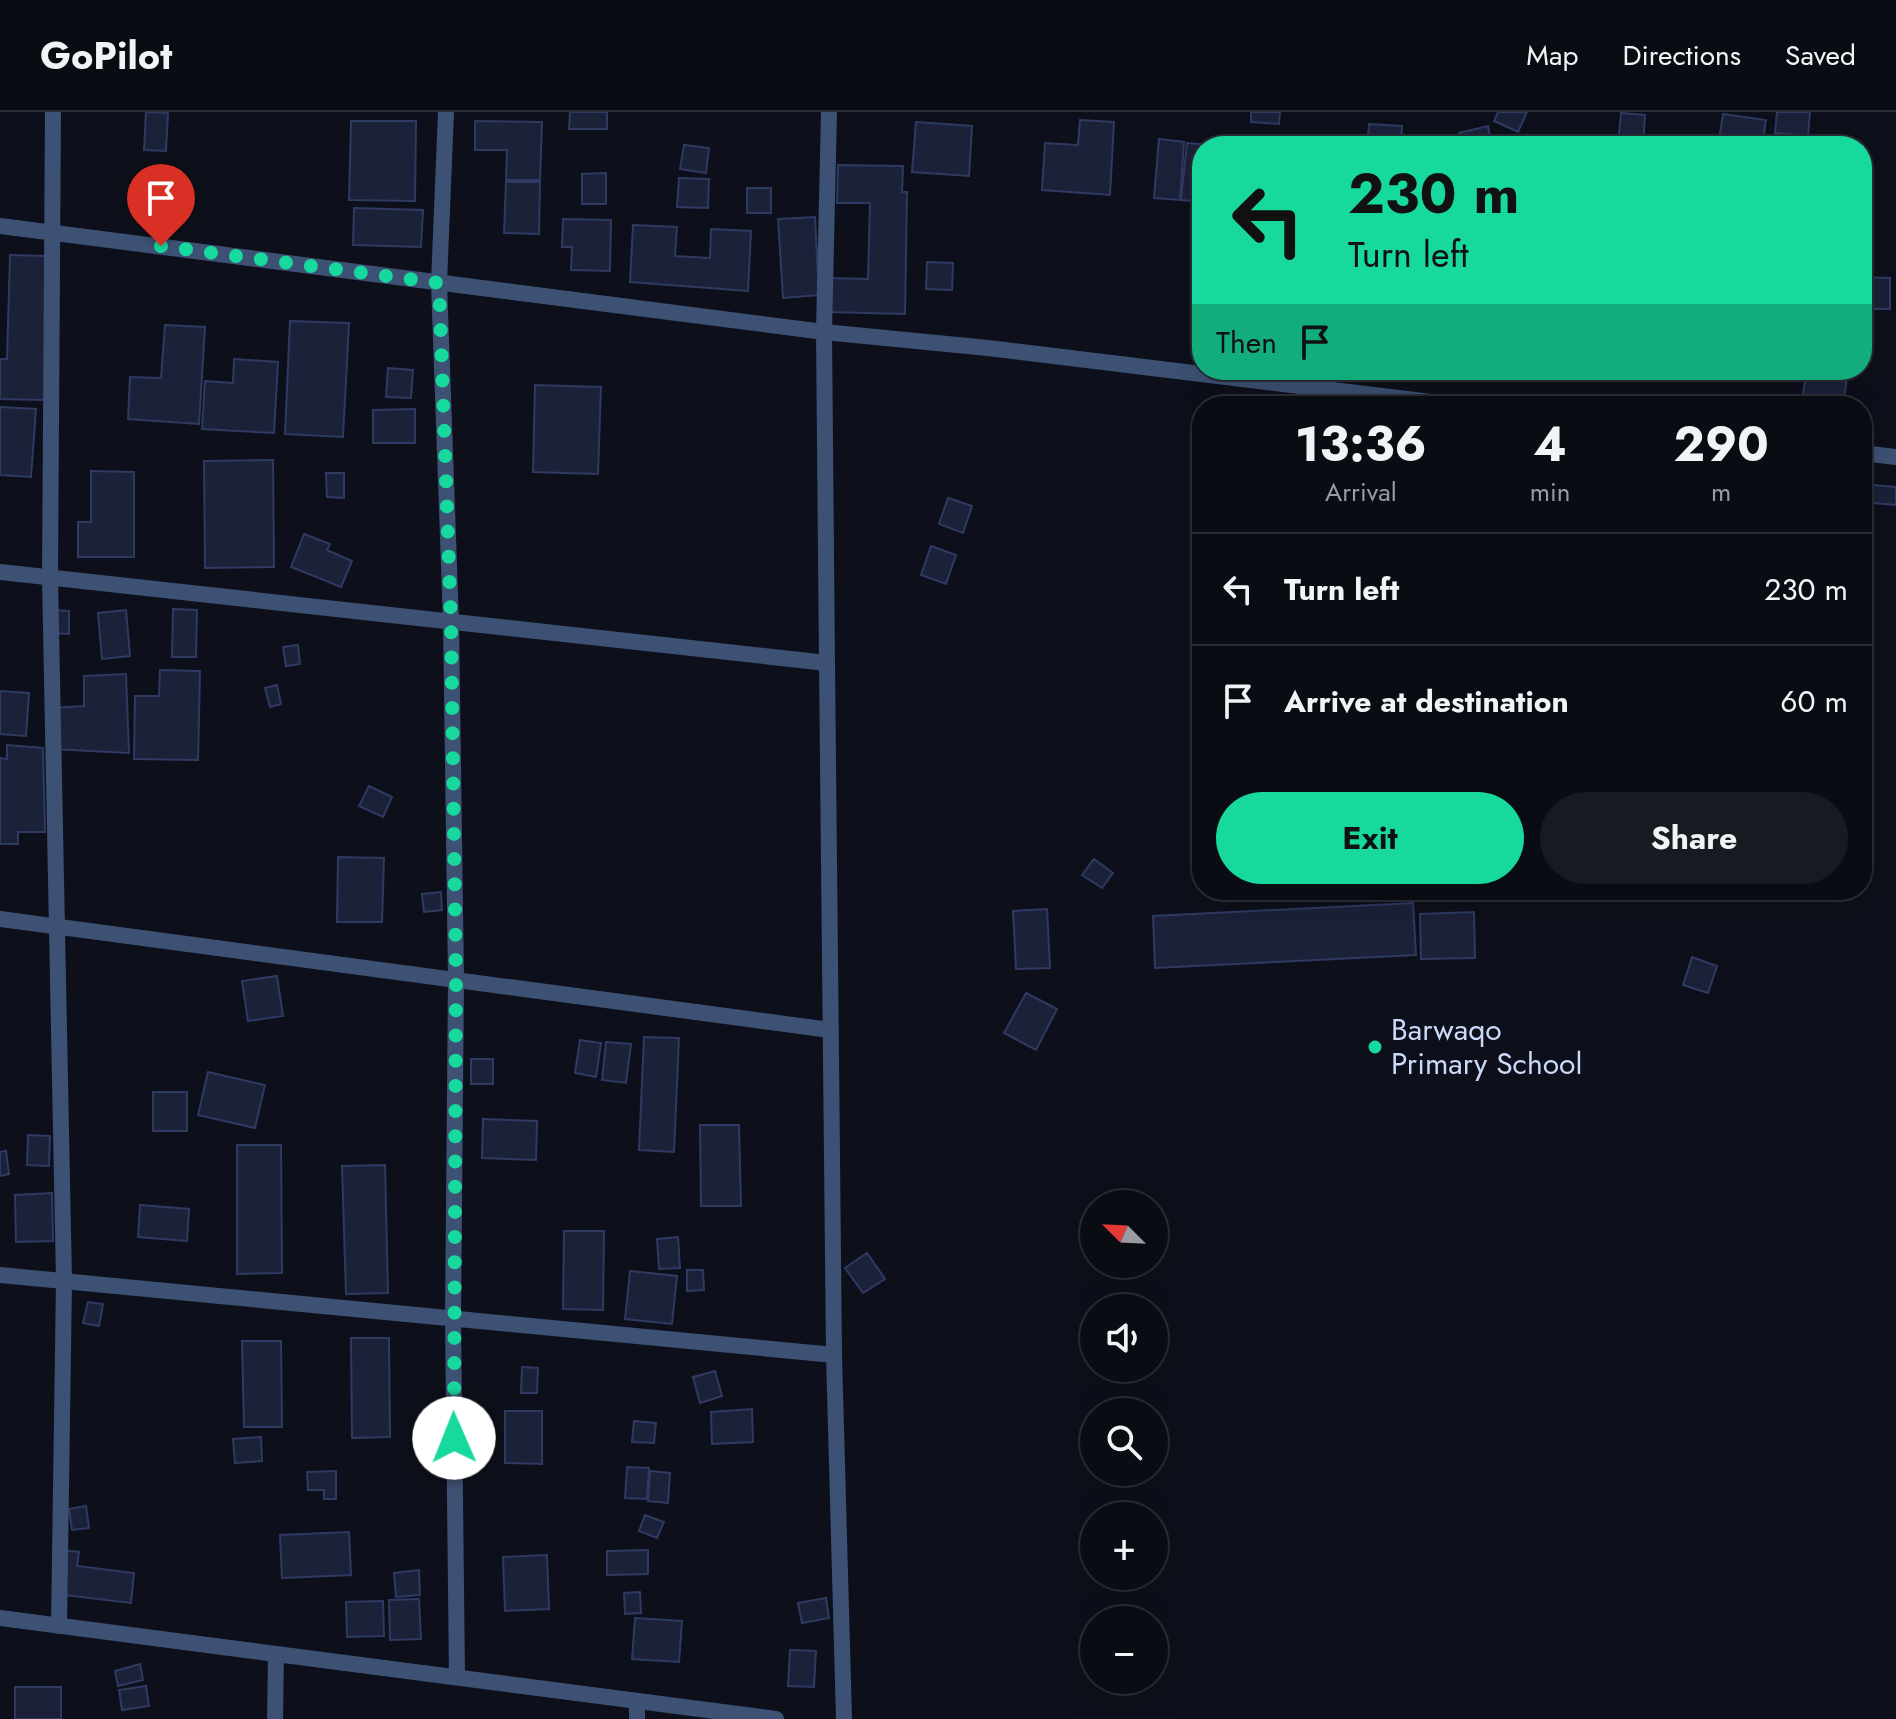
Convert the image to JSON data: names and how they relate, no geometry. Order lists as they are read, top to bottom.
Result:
{
  "places": ["Barwaqo Primary School"],
  "north": "top left",
  "page": {
    "header": "GoPilot",
    "nav": ["Map", "Directions", "Saved"],
    "turn": ["230 m", "Turn left"],
    "then": "Then",
    "eta": [
      "13:36",
      "Arrival",
      "4",
      "min",
      "290",
      "m"
    ],
    "list": [
      {
        "name": "Turn left",
        "value": "230 m"
      },
      {
        "name": "Arrive at destination",
        "value": "60 m"
      }
    ],
    "buttons": ["Exit", "Share"],
    "map_buttons": ["+", "−"]
  }
}
